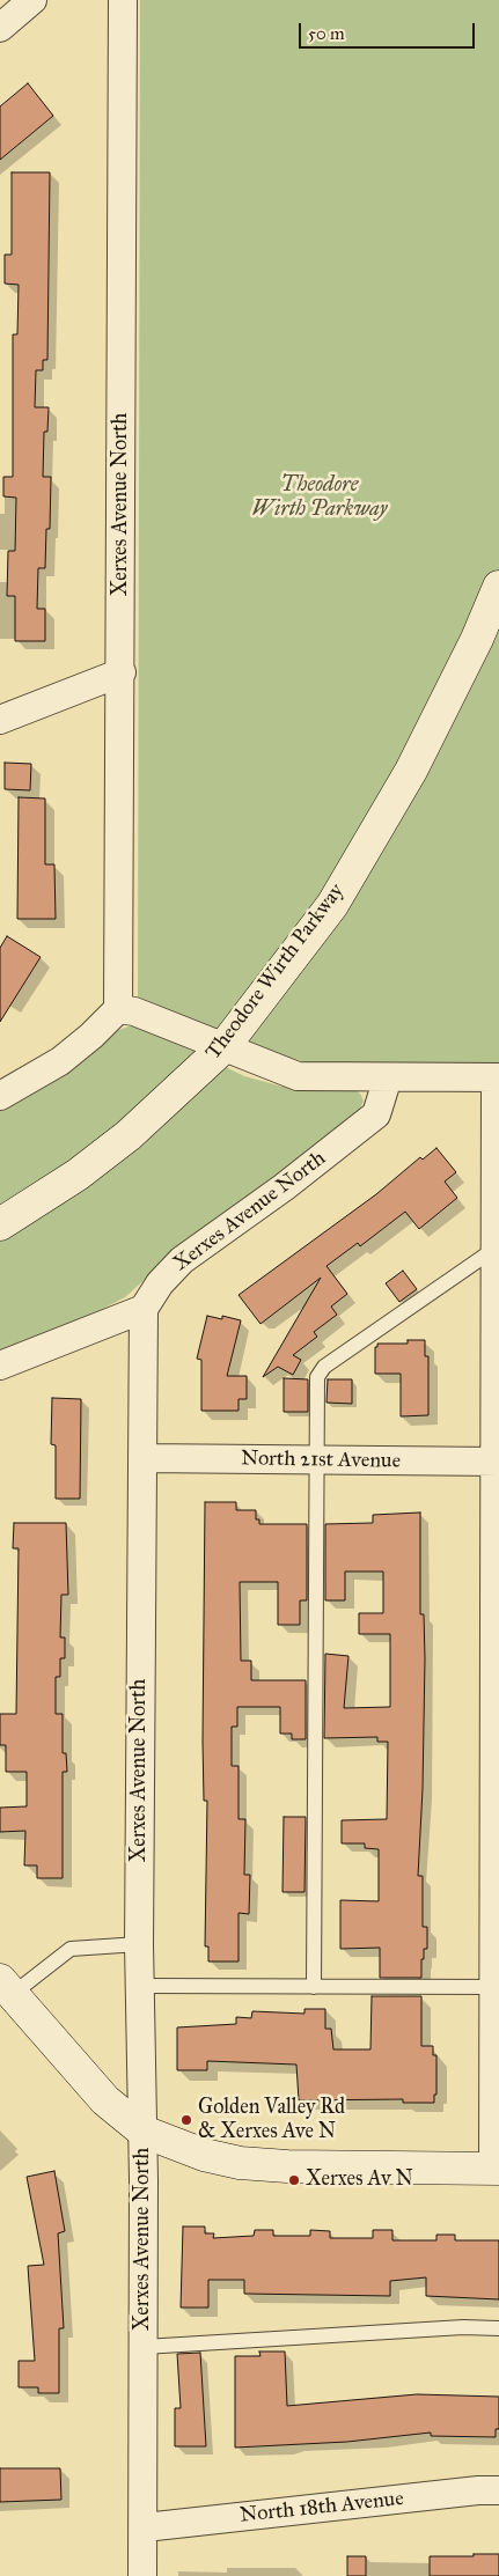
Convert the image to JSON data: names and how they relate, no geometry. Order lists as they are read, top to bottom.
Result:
{
  "streets": {
    "street": [
      "Xerxes Avenue North",
      "Theodore Wirth Parkway",
      "North 21st Avenue",
      "North 18th Avenue"
    ]
  },
  "crossings": [
    ["Xerxes Avenue North", "North 21st Avenue"],
    ["Xerxes Avenue North", "North 18th Avenue"]
  ],
  "parks": ["Theodore Wirth Parkway"],
  "places": ["Golden Valley Rd & Xerxes Ave N", "Xerxes Av N"],
  "scale_bar": "50 m"
}
